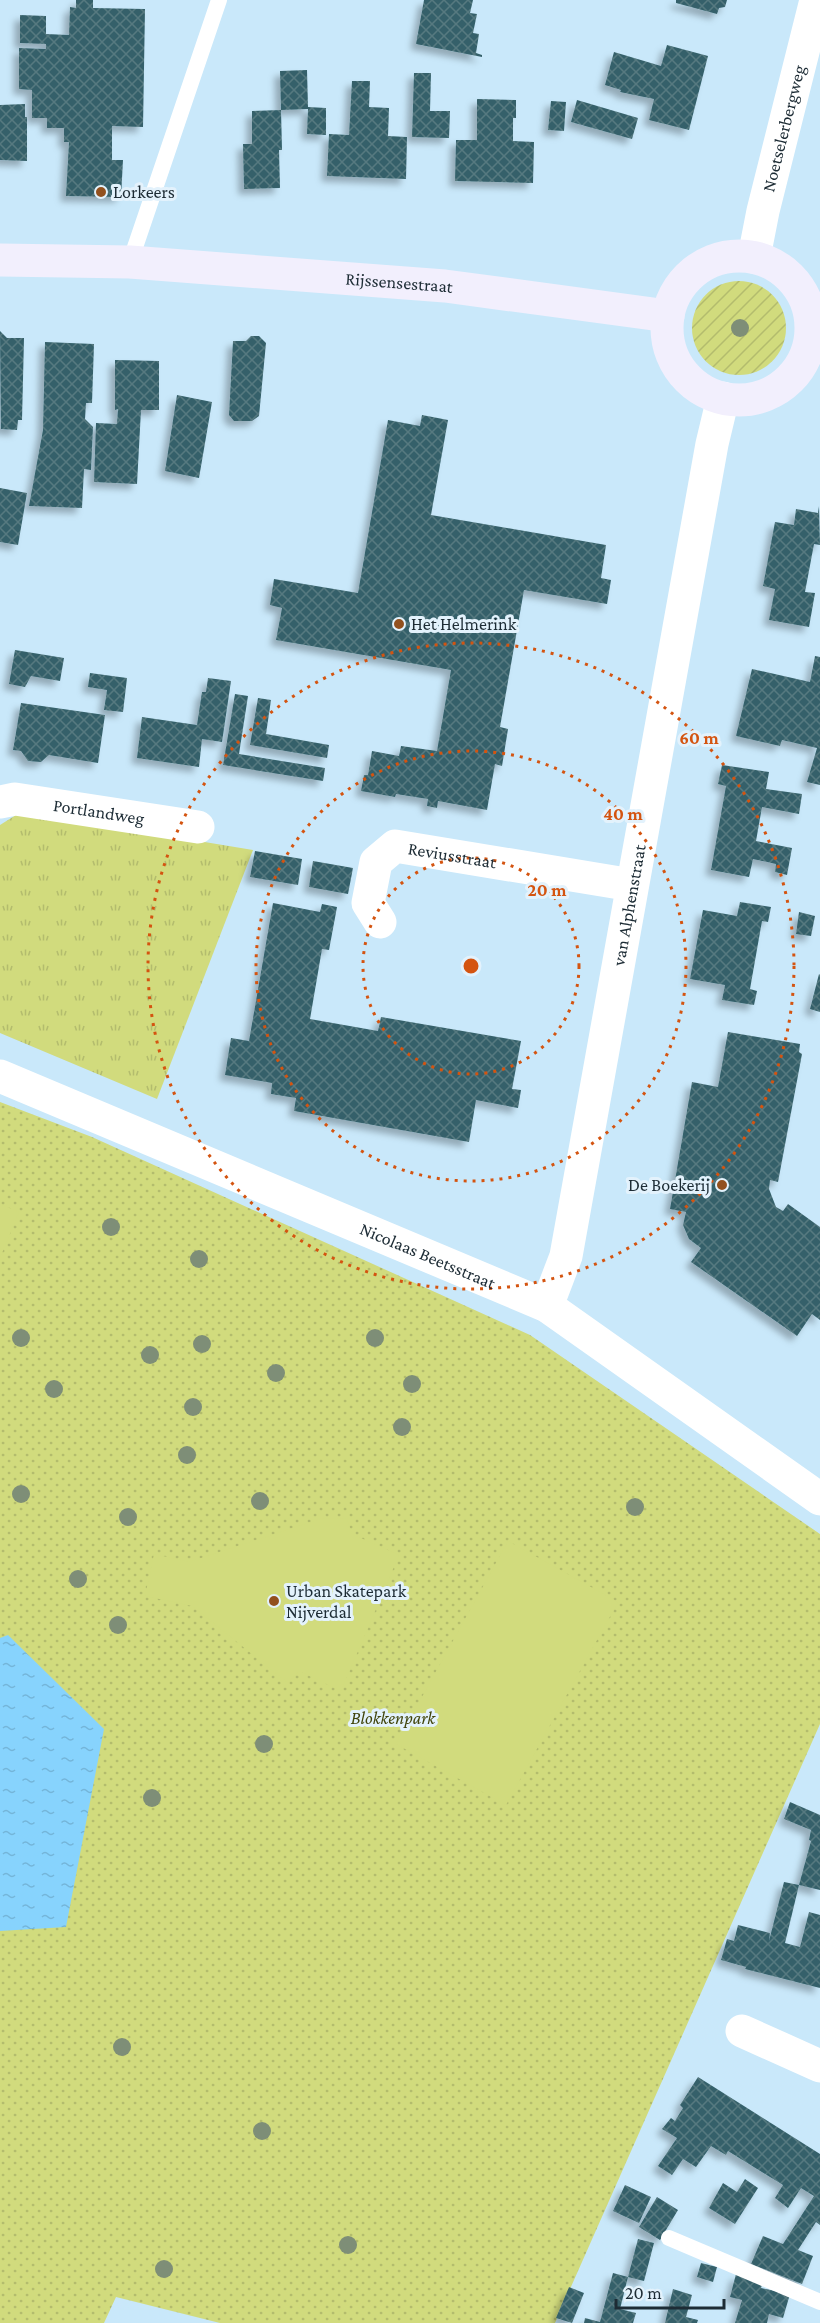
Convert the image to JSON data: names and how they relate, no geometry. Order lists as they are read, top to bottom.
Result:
{
  "streets": {
    "main road": ["Rijssensestraat"],
    "street": [
      "Noetselerbergweg",
      "Portlandweg",
      "Reviusstraat",
      "van Alphenstraat",
      "Nicolaas Beetsstraat"
    ]
  },
  "crossings": [
    ["Noetselerbergweg", "Rijssensestraat"],
    ["Noetselerbergweg", "van Alphenstraat"],
    ["Rijssensestraat", "van Alphenstraat"],
    ["Reviusstraat", "van Alphenstraat"],
    ["van Alphenstraat", "Nicolaas Beetsstraat"]
  ],
  "parks": ["Blokkenpark"],
  "places": [
    "Lorkeers",
    "Het Helmerink",
    "De Boekerij",
    "Urban Skatepark Nijverdal"
  ],
  "scale_bar": "20 m",
  "rings": ["60 m", "40 m", "20 m"]
}
